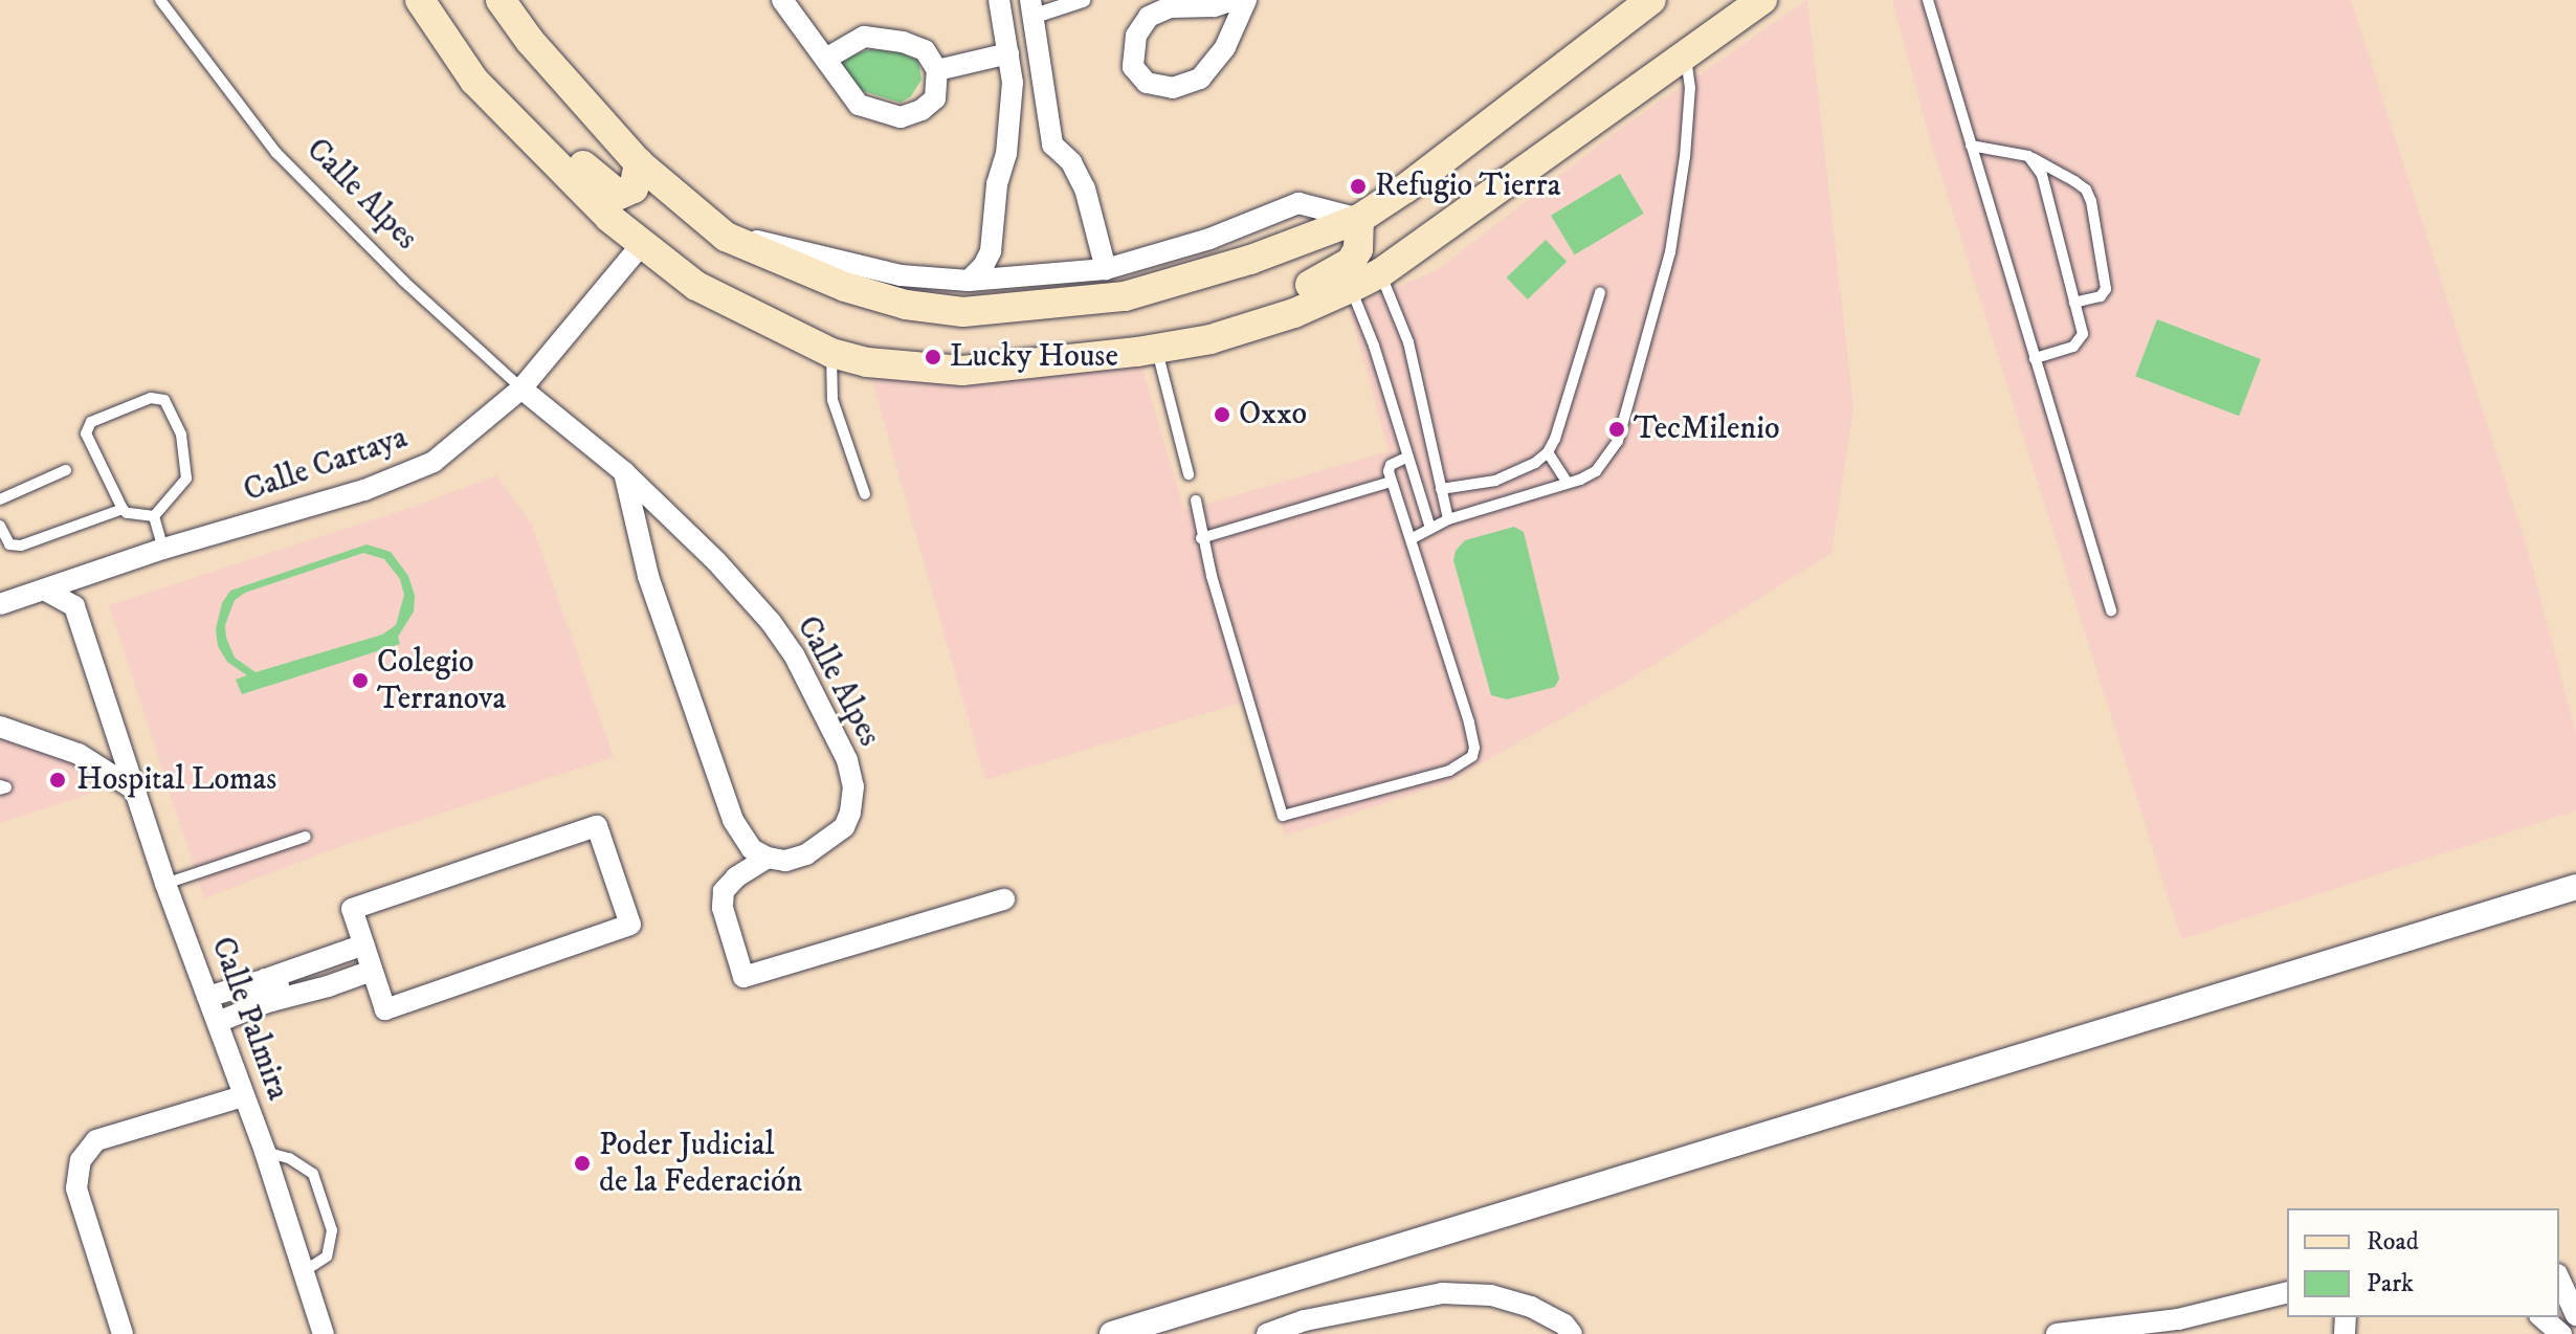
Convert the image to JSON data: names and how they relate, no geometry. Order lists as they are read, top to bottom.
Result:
{
  "streets": {
    "street": ["Calle Alpes", "Calle Cartaya", "Calle Palmira"]
  },
  "crossings": [
    ["Calle Alpes", "Calle Cartaya"]
  ],
  "places": [
    "Refugio Tierra",
    "Lucky House",
    "Oxxo",
    "TecMilenio",
    "Colegio Terranova",
    "Hospital Lomas",
    "Poder Judicial de la Federación"
  ],
  "legend": ["Road", "Park"]
}
